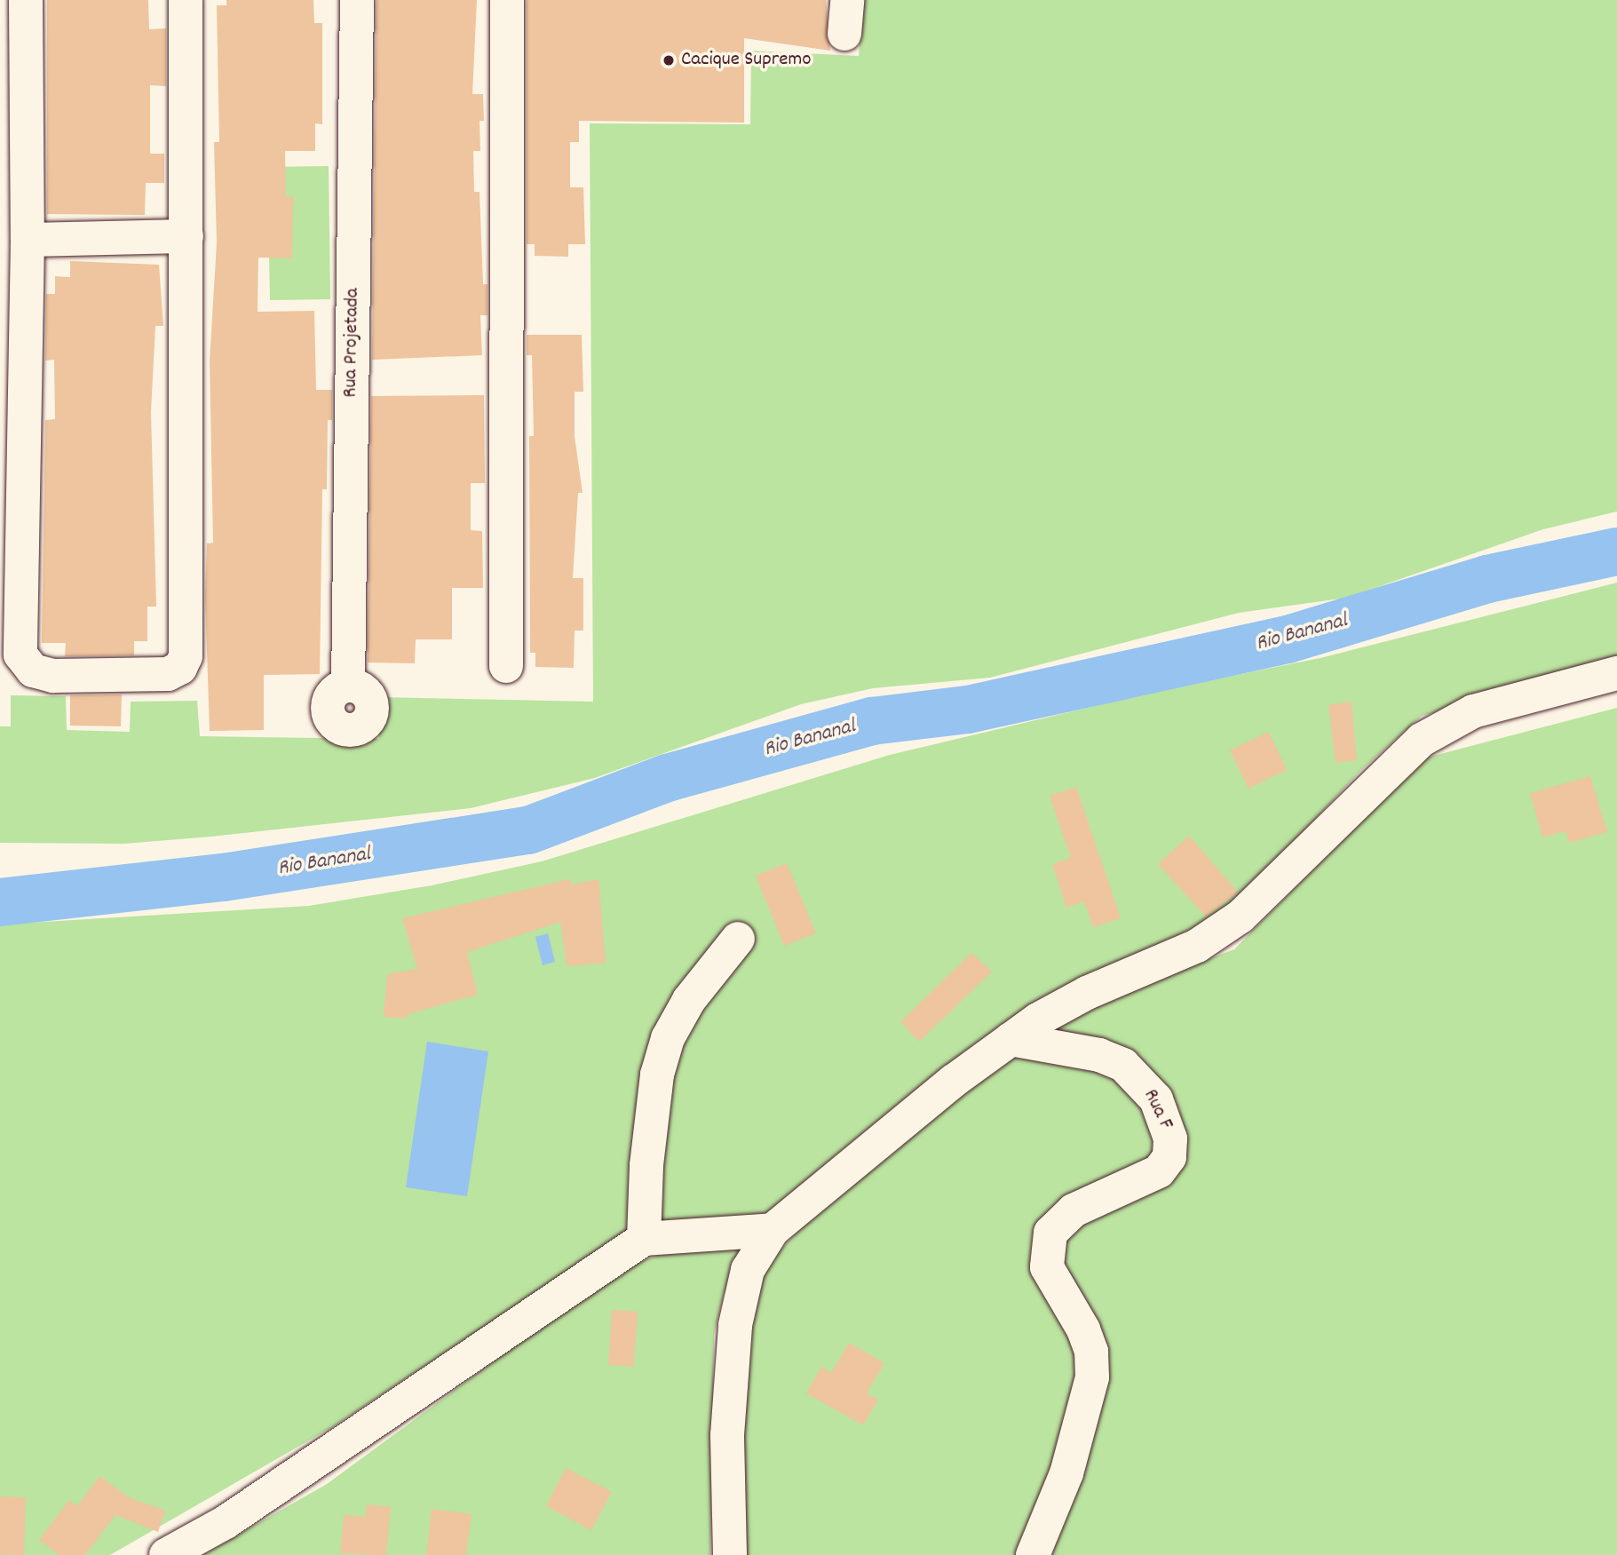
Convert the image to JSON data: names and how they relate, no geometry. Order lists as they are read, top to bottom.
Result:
{
  "streets": {
    "street": ["Rua Projetada", "Rua F"]
  },
  "water": ["Rio Bananal"],
  "places": ["Cacique Supremo"]
}
